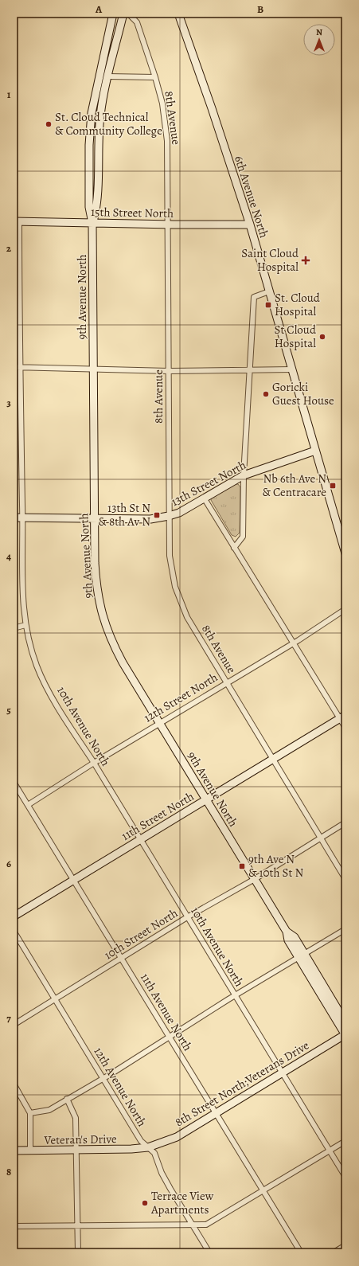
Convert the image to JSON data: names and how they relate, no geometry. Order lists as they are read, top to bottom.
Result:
{
  "streets": {
    "street": [
      "8th Avenue",
      "6th Avenue North",
      "15th Street North",
      "9th Avenue North",
      "13th Street North",
      "12th Street North",
      "10th Avenue North",
      "11th Street North",
      "10th Street North",
      "11th Avenue North",
      "8th Street North;Veterans Drive",
      "12th Avenue North",
      "Veteran's Drive"
    ]
  },
  "crossings": [
    ["8th Avenue", "15th Street North"],
    ["8th Avenue", "13th Street North"],
    ["8th Avenue", "12th Street North"],
    ["8th Avenue", "11th Street North"],
    ["8th Avenue", "10th Street North"],
    ["6th Avenue North", "15th Street North"],
    ["6th Avenue North", "13th Street North"],
    ["15th Street North", "9th Avenue North"],
    ["15th Street North", "10th Avenue North"],
    ["9th Avenue North", "13th Street North"],
    ["9th Avenue North", "12th Street North"],
    ["9th Avenue North", "11th Street North"],
    ["9th Avenue North", "10th Street North"],
    ["9th Avenue North", "8th Street North;Veterans Drive"],
    ["13th Street North", "10th Avenue North"],
    ["12th Street North", "10th Avenue North"],
    ["12th Street North", "11th Avenue North"],
    ["10th Avenue North", "11th Street North"],
    ["10th Avenue North", "10th Street North"],
    ["10th Avenue North", "8th Street North;Veterans Drive"],
    ["11th Street North", "11th Avenue North"],
    ["10th Street North", "11th Avenue North"],
    ["10th Street North", "12th Avenue North"],
    ["11th Avenue North", "8th Street North;Veterans Drive"],
    ["8th Street North;Veterans Drive", "12th Avenue North"],
    ["8th Street North;Veterans Drive", "Veteran's Drive"],
    ["12th Avenue North", "Veteran's Drive"]
  ],
  "places": {
    "other": [
      "St. Cloud Technical & Community College",
      "St Cloud Hospital",
      "Goricki Guest House",
      "Terrace View Apartments"
    ],
    "health": ["Saint Cloud Hospital"],
    "transit": [
      "St. Cloud Hospital",
      "Nb 6th Ave N & Centracare",
      "13th St N & 8th Av N",
      "9th Ave N & 10th St N"
    ]
  },
  "north": "top",
  "grid": {
    "columns": ["A", "B"],
    "rows": [
      "1",
      "2",
      "3",
      "4",
      "5",
      "6",
      "7",
      "8"
    ]
  }
}
